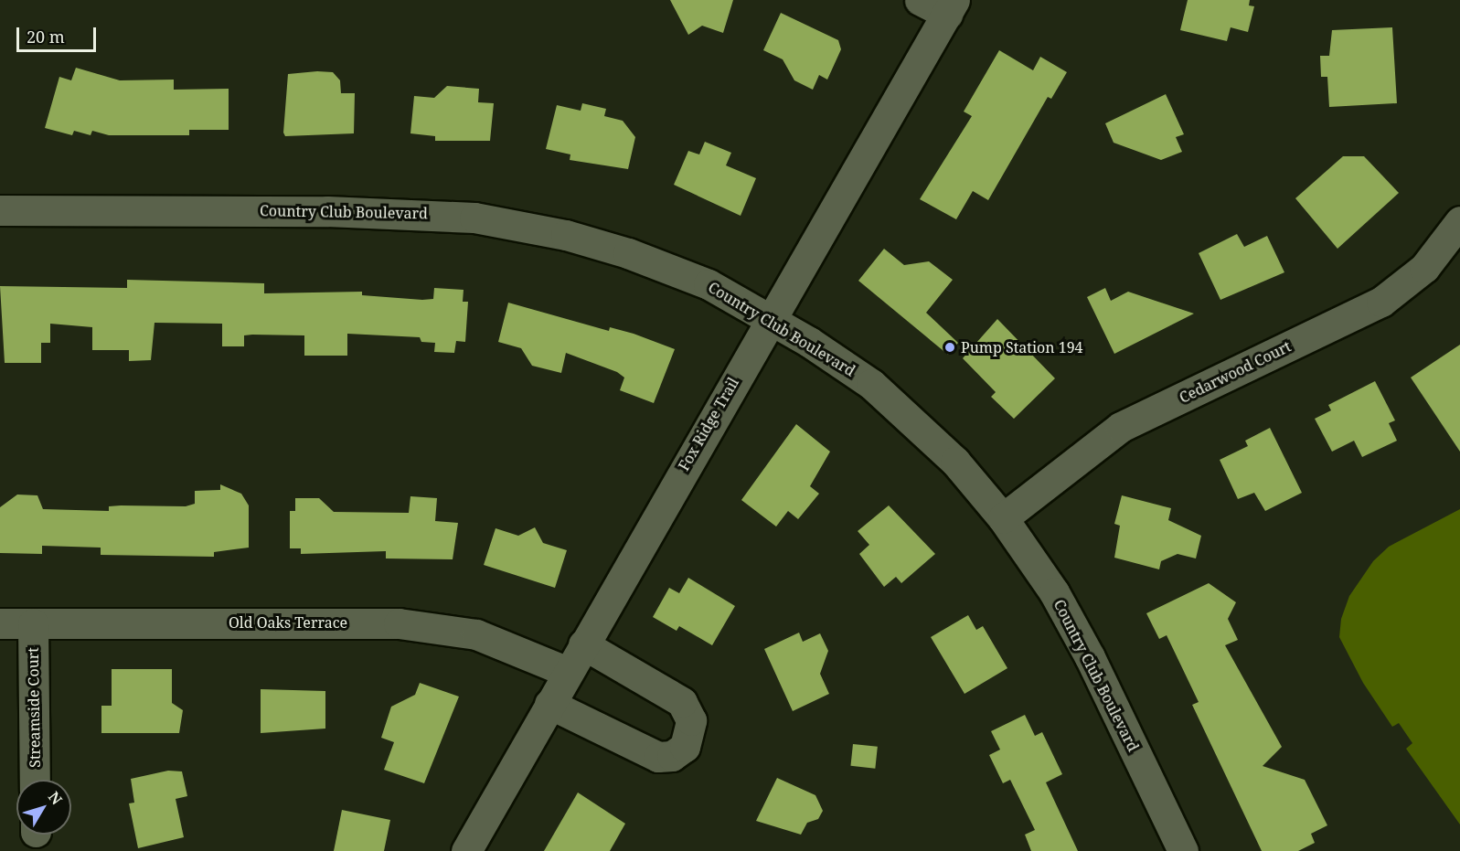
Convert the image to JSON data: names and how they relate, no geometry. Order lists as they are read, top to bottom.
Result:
{
  "streets": {
    "street": [
      "Country Club Boulevard",
      "Cedarwood Court",
      "Fox Ridge Trail",
      "Old Oaks Terrace",
      "Streamside Court"
    ]
  },
  "crossings": [
    ["Country Club Boulevard", "Cedarwood Court"],
    ["Country Club Boulevard", "Fox Ridge Trail"],
    ["Fox Ridge Trail", "Old Oaks Terrace"],
    ["Old Oaks Terrace", "Streamside Court"]
  ],
  "places": ["Pump Station 194"],
  "scale_bar": "20 m",
  "north": "top right"
}
